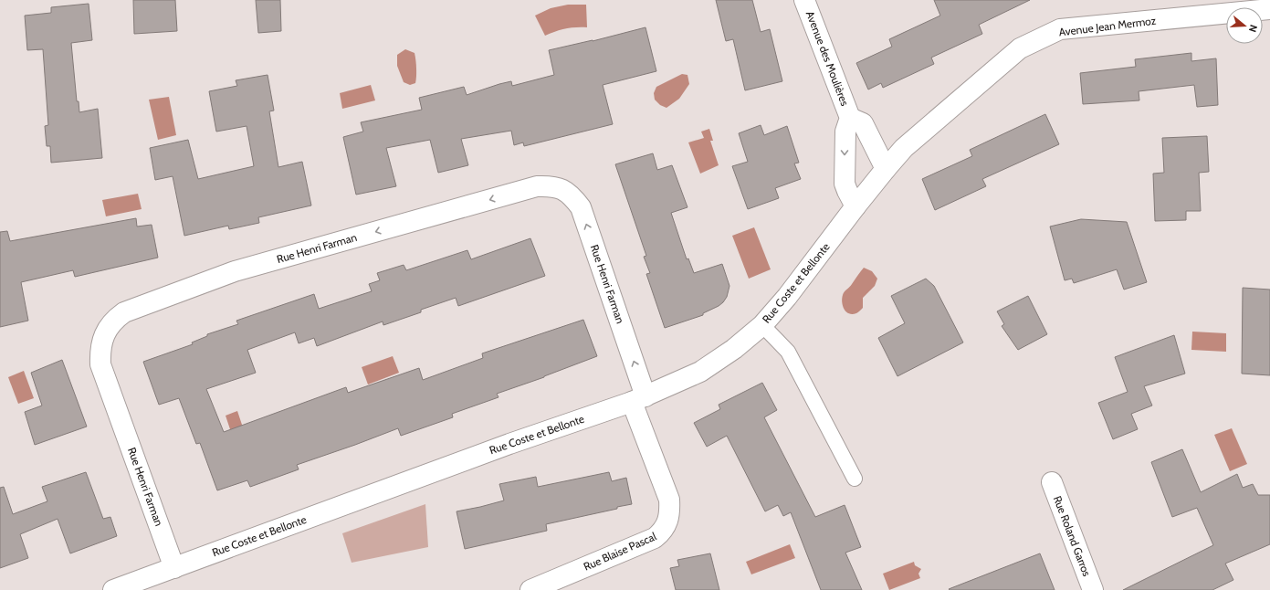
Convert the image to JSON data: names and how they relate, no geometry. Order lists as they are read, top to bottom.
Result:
{
  "streets": {
    "street": [
      "Avenue Jean Mermoz",
      "Avenue des Moulières",
      "Rue Henri Farman",
      "Rue Coste et Bellonte",
      "Rue Roland Garros",
      "Rue Blaise Pascal"
    ]
  },
  "crossings": [
    ["Avenue Jean Mermoz", "Avenue des Moulières"],
    ["Avenue Jean Mermoz", "Rue Coste et Bellonte"],
    ["Avenue des Moulières", "Rue Coste et Bellonte"],
    ["Rue Henri Farman", "Rue Coste et Bellonte"],
    ["Rue Henri Farman", "Rue Blaise Pascal"],
    ["Rue Coste et Bellonte", "Rue Blaise Pascal"]
  ],
  "north": "right"
}
